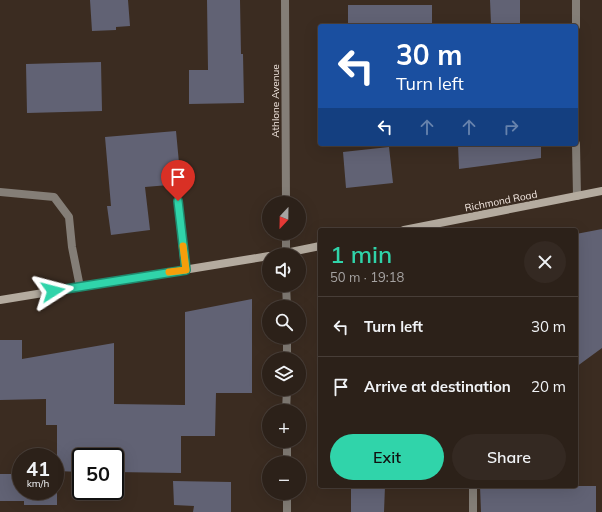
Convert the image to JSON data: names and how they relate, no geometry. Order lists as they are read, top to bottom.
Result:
{
  "streets": {
    "main road": ["Richmond Road"],
    "street": ["Athlone Avenue"]
  },
  "north": "bottom",
  "page": {
    "turn": ["30 m", "Turn left"],
    "map_buttons": ["+", "−"],
    "heading": ["1 min", "50 m · 19:18"],
    "list": [
      {
        "name": "Turn left",
        "value": "30 m"
      },
      {
        "name": "Arrive at destination",
        "value": "20 m"
      }
    ],
    "buttons": ["Exit", "Share"],
    "speed": "41 km/h",
    "limit": "50"
  }
}
